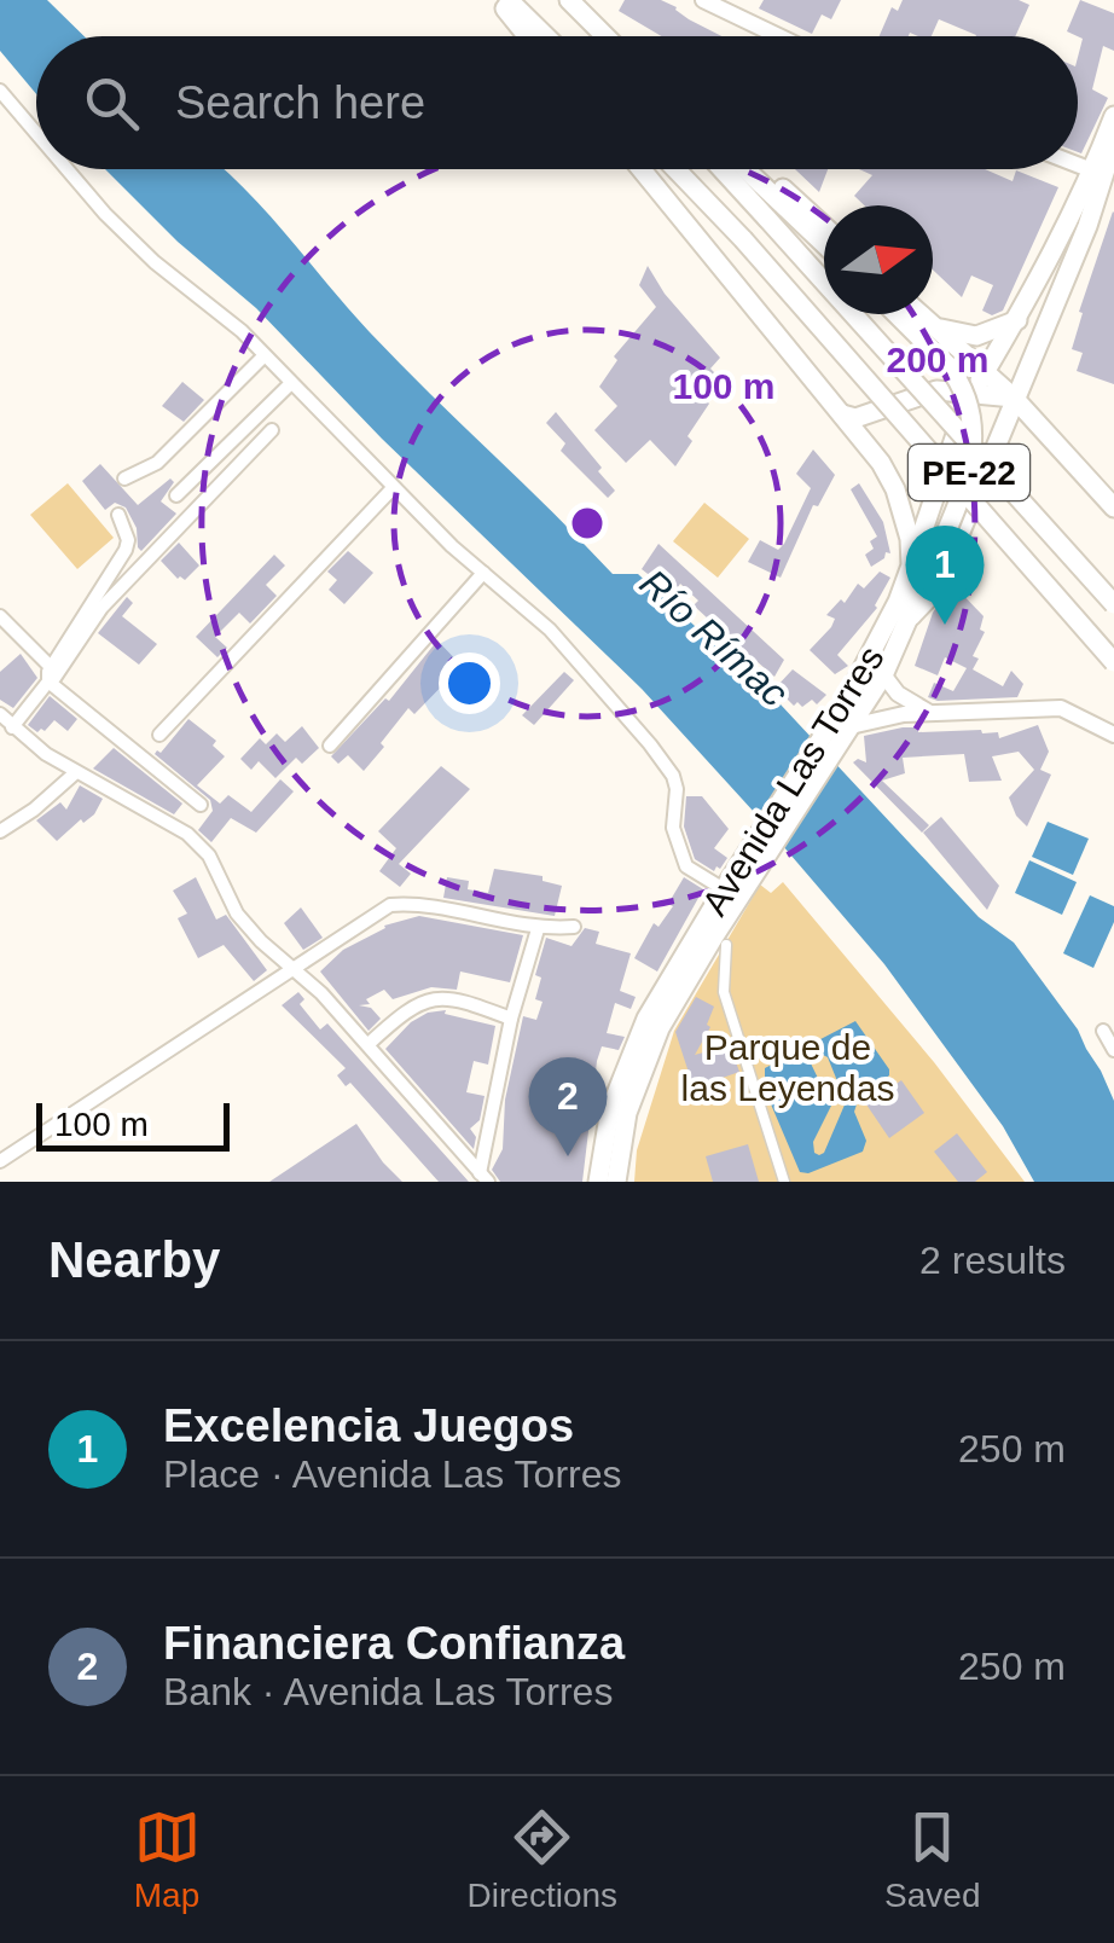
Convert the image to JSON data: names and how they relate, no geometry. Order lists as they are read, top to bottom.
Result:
{
  "streets": {
    "main road": ["PE-22", "Avenida Las Torres"]
  },
  "crossings": [
    ["PE-22", "Avenida Las Torres"]
  ],
  "water": ["Río Rímac"],
  "parks": ["Parque de las Leyendas"],
  "scale_bar": "100 m",
  "north": "right",
  "page": {
    "search": "Search here",
    "pins": ["1", "2"],
    "scale": "100 m",
    "heading": ["Nearby", "2 results"],
    "list": [
      {
        "mark": "1",
        "name": "Excelencia Juegos",
        "note": "Place · Avenida Las Torres",
        "value": "250 m"
      },
      {
        "mark": "2",
        "name": "Financiera Confianza",
        "note": "Bank · Avenida Las Torres",
        "value": "250 m"
      }
    ],
    "nav": ["Map", "Directions", "Saved"]
  },
  "rings": ["200 m", "100 m"]
}
